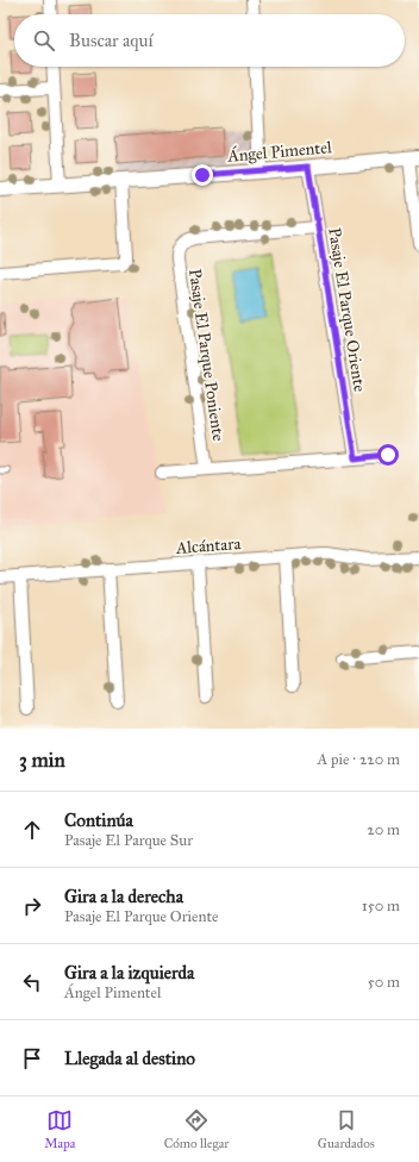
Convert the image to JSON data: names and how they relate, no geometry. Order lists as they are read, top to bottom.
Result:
{
  "streets": {
    "street": [
      "Ángel Pimentel",
      "Pasaje El Parque Oriente",
      "Pasaje El Parque Poniente",
      "Alcántara"
    ]
  },
  "crossings": [
    ["Ángel Pimentel", "Pasaje El Parque Oriente"],
    ["Pasaje El Parque Oriente", "Pasaje El Parque Poniente"]
  ],
  "page": {
    "search": "Buscar aquí",
    "heading": ["3 min", "A pie · 220 m"],
    "list": [
      ["Continúa", "Pasaje El Parque Sur", "20 m"],
      ["Gira a la derecha", "Pasaje El Parque Oriente", "150 m"],
      ["Gira a la izquierda", "Ángel Pimentel", "50 m"],
      "Llegada al destino"
    ],
    "nav": ["Mapa", "Cómo llegar", "Guardados"]
  }
}
